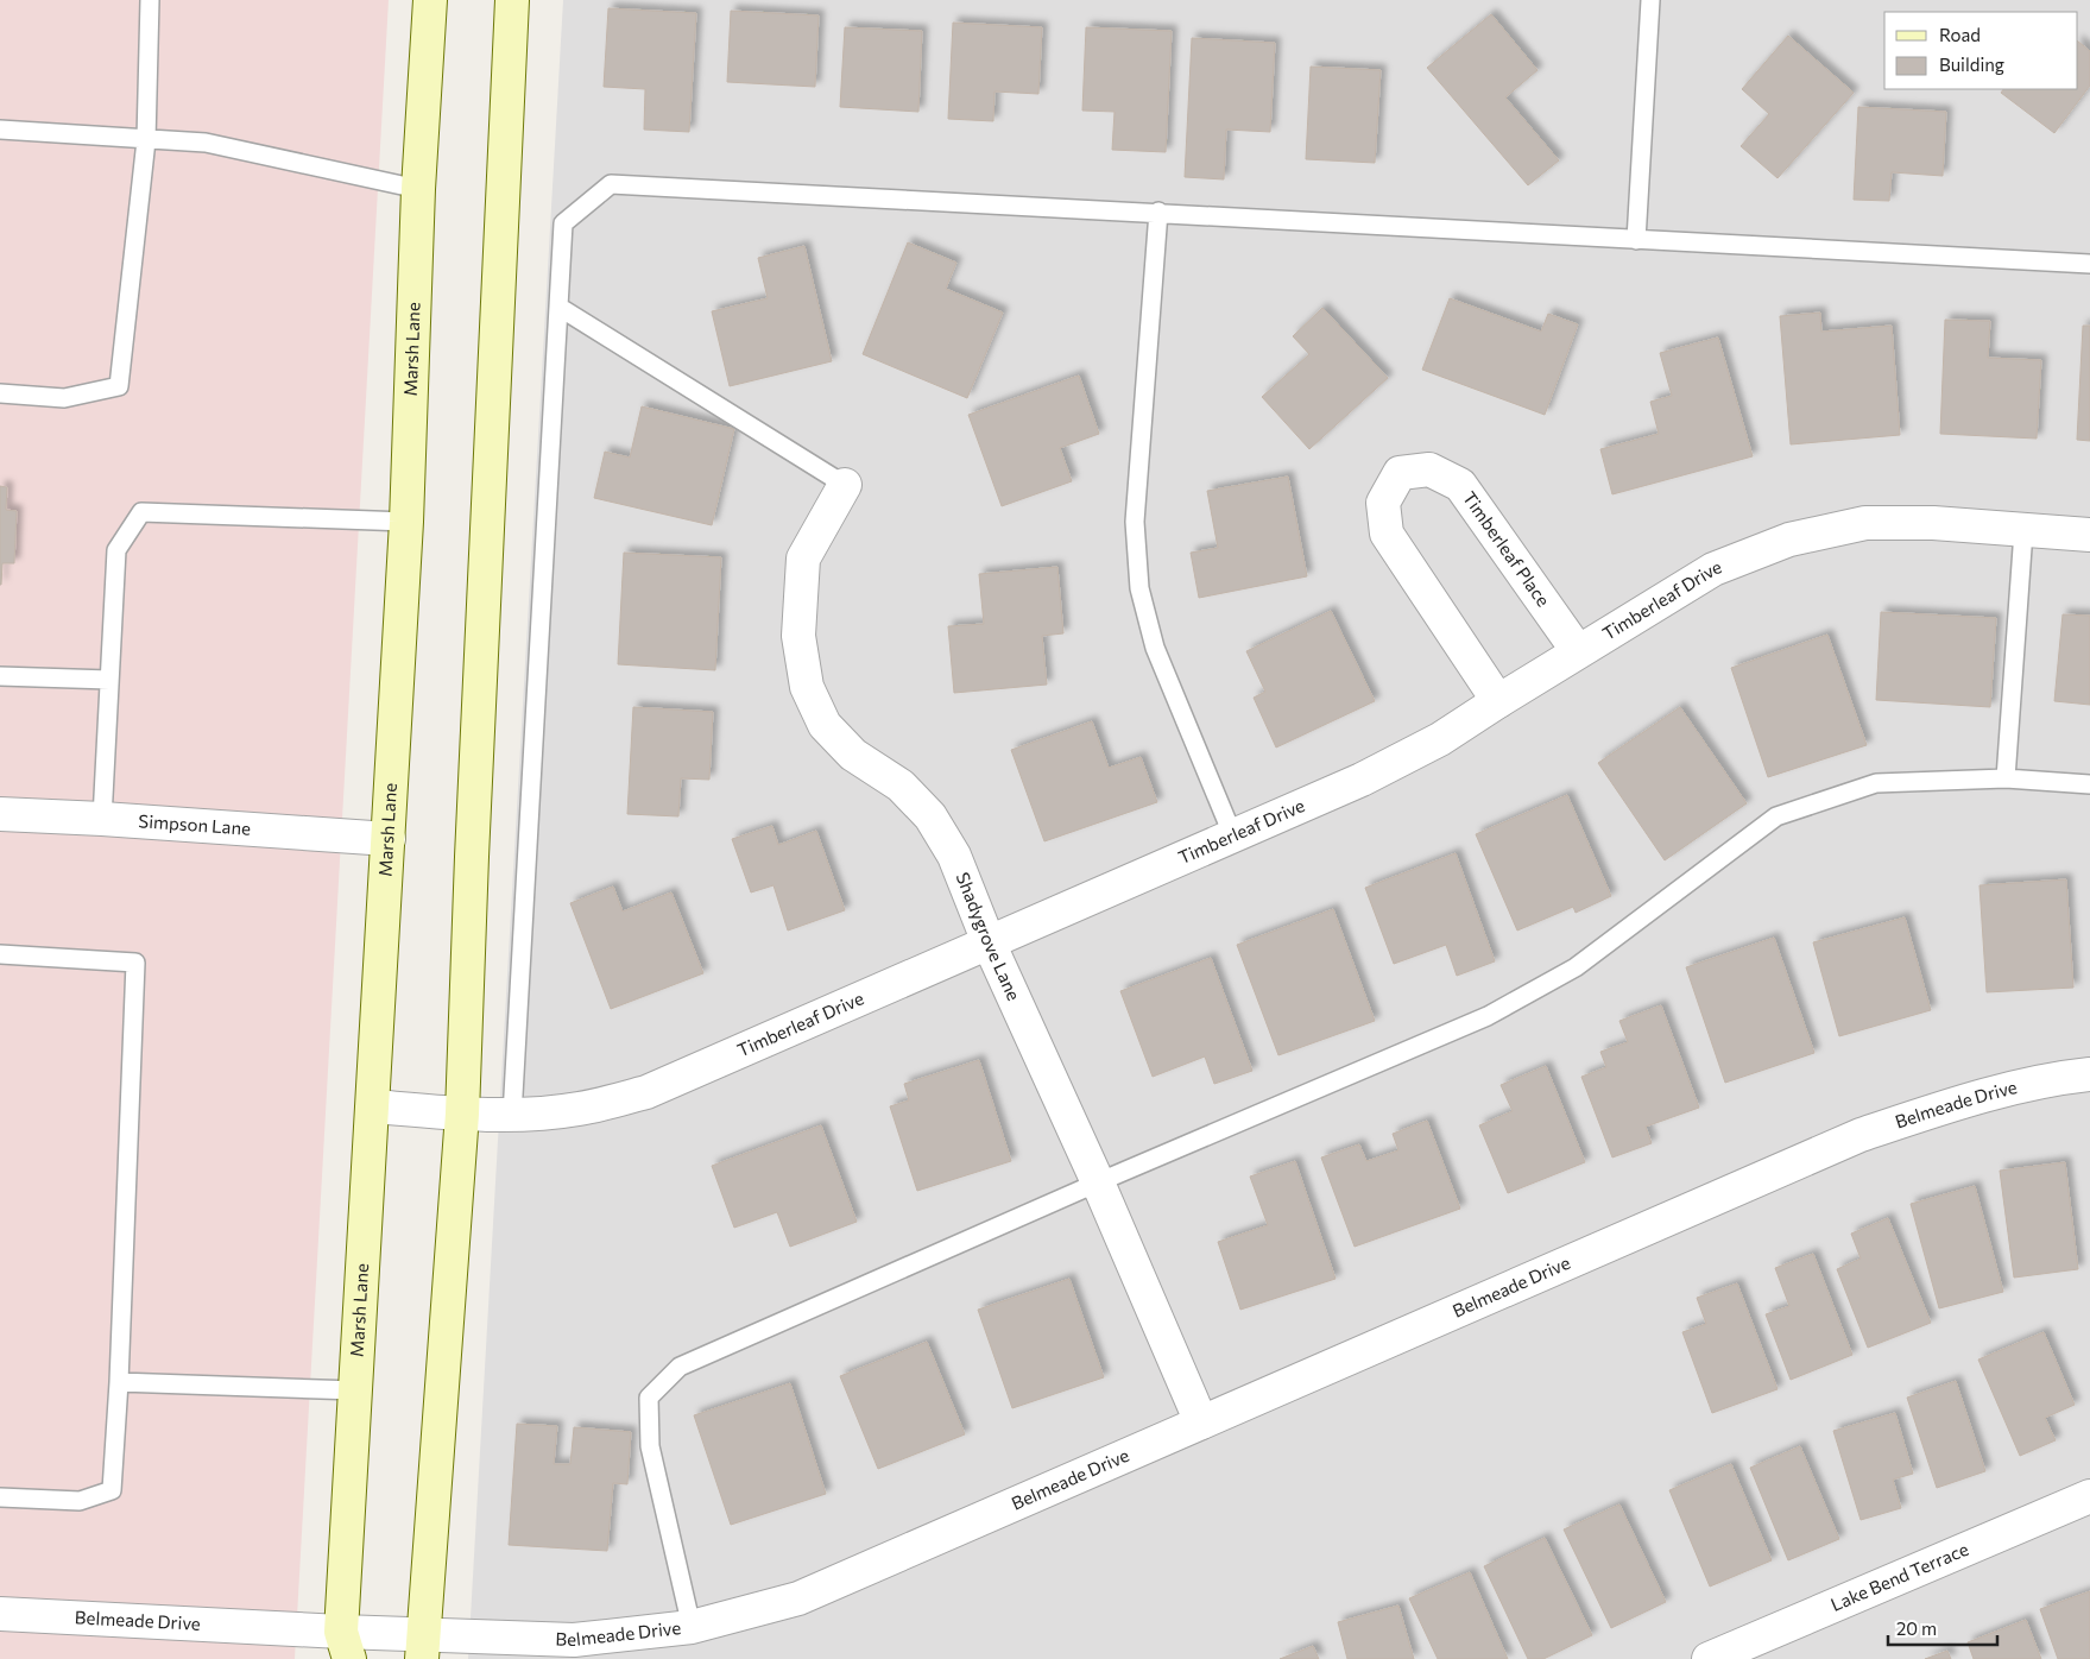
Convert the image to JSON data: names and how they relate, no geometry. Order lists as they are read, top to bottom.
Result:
{
  "streets": {
    "main road": ["Marsh Lane"],
    "street": [
      "Timberleaf Place",
      "Timberleaf Drive",
      "Simpson Lane",
      "Shadygrove Lane",
      "Belmeade Drive",
      "Lake Bend Terrace"
    ]
  },
  "crossings": [
    ["Marsh Lane", "Timberleaf Drive"],
    ["Marsh Lane", "Simpson Lane"],
    ["Marsh Lane", "Belmeade Drive"],
    ["Timberleaf Place", "Timberleaf Drive"],
    ["Timberleaf Drive", "Shadygrove Lane"],
    ["Shadygrove Lane", "Belmeade Drive"]
  ],
  "legend": ["Road", "Building"],
  "scale_bar": "20 m"
}
